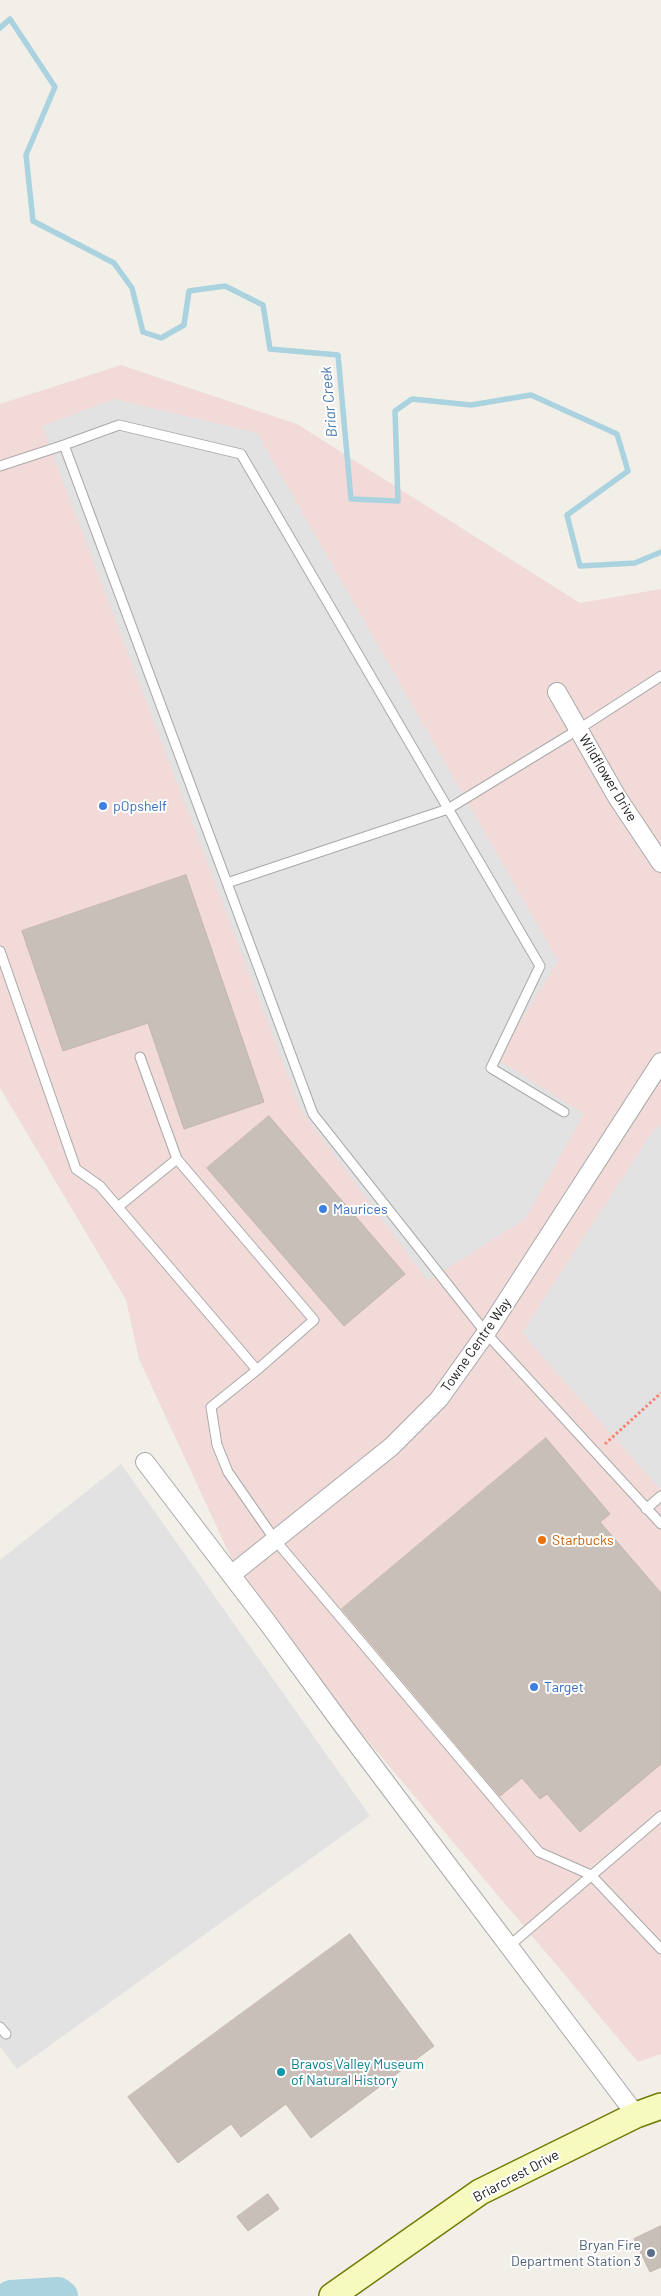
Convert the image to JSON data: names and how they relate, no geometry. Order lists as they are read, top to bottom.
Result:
{
  "streets": {
    "main road": ["Briarcrest Drive"],
    "street": ["Wildflower Drive", "Towne Centre Way"]
  },
  "water": ["Briar Creek"],
  "places": [
    "pOpshelf",
    "Maurices",
    "Starbucks",
    "Target",
    "Bravos Valley Museum of Natural History",
    "Bryan Fire Department Station 3"
  ]
}
